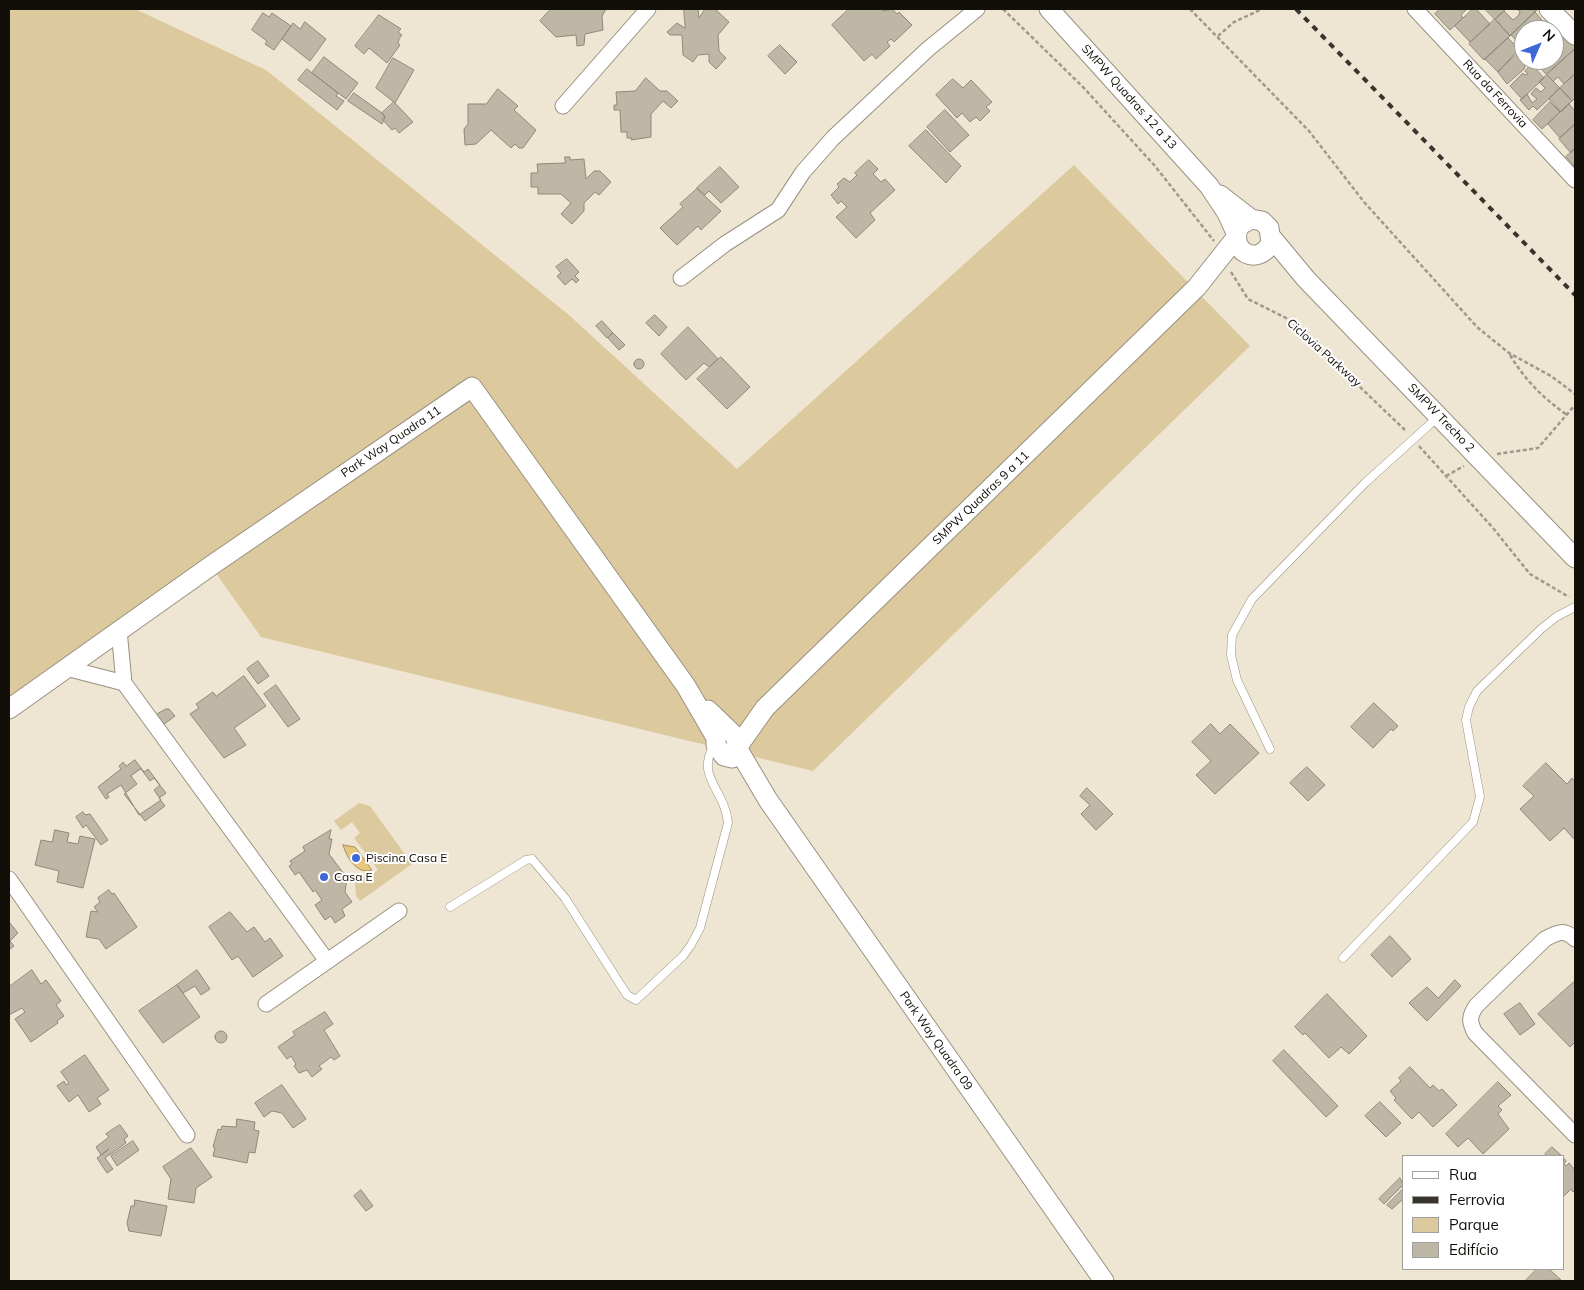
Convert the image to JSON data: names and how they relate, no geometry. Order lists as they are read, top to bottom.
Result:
{
  "streets": {
    "street": [
      "Rua da Ferrovia",
      "SMPW Quadras 12 a 13",
      "SMPW Trecho 2",
      "Park Way Quadra 11",
      "SMPW Quadras 9 a 11",
      "Park Way Quadra 09"
    ],
    "path": ["Ciclovia Parkway"]
  },
  "crossings": [
    ["SMPW Quadras 12 a 13", "SMPW Quadras 9 a 11"],
    ["Ciclovia Parkway", "SMPW Quadras 9 a 11"],
    ["Park Way Quadra 11", "SMPW Quadras 9 a 11"],
    ["Park Way Quadra 11", "Park Way Quadra 09"],
    ["SMPW Quadras 9 a 11", "Park Way Quadra 09"]
  ],
  "places": ["Piscina Casa E", "Casa E"],
  "legend": [
    "Rua",
    "Ferrovia",
    "Parque",
    "Edifício"
  ],
  "north": "top right"
}
